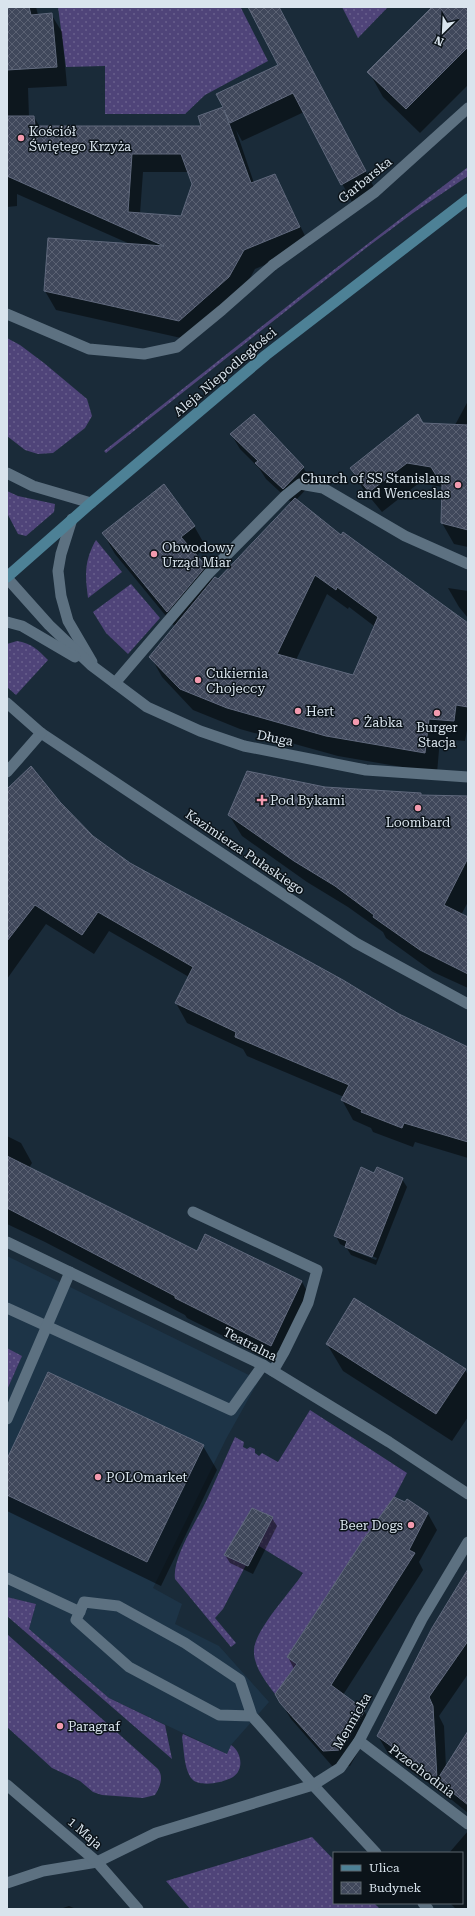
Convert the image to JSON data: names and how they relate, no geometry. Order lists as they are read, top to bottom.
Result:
{
  "streets": {
    "main road": ["Aleja Niepodległości"],
    "street": [
      "Garbarska",
      "Długa",
      "Kazimierza Pułaskiego",
      "Teatralna",
      "Mennicka",
      "Przechodnia",
      "1 Maja"
    ]
  },
  "crossings": [
    ["Aleja Niepodległości", "Długa"],
    ["Mennicka", "Przechodnia"],
    ["Mennicka", "1 Maja"]
  ],
  "places": {
    "other": [
      "Kościół Świętego Krzyża",
      "Church of SS Stanislaus and Wenceslas",
      "Obwodowy Urząd Miar",
      "Cukiernia Chojeccy",
      "Hert",
      "Burger Stacja",
      "Żabka",
      "Loombard",
      "POLOmarket",
      "Beer Dogs",
      "Paragraf"
    ],
    "health": ["Pod Bykami"]
  },
  "legend": ["Ulica", "Budynek"],
  "north": "bottom left"
}
